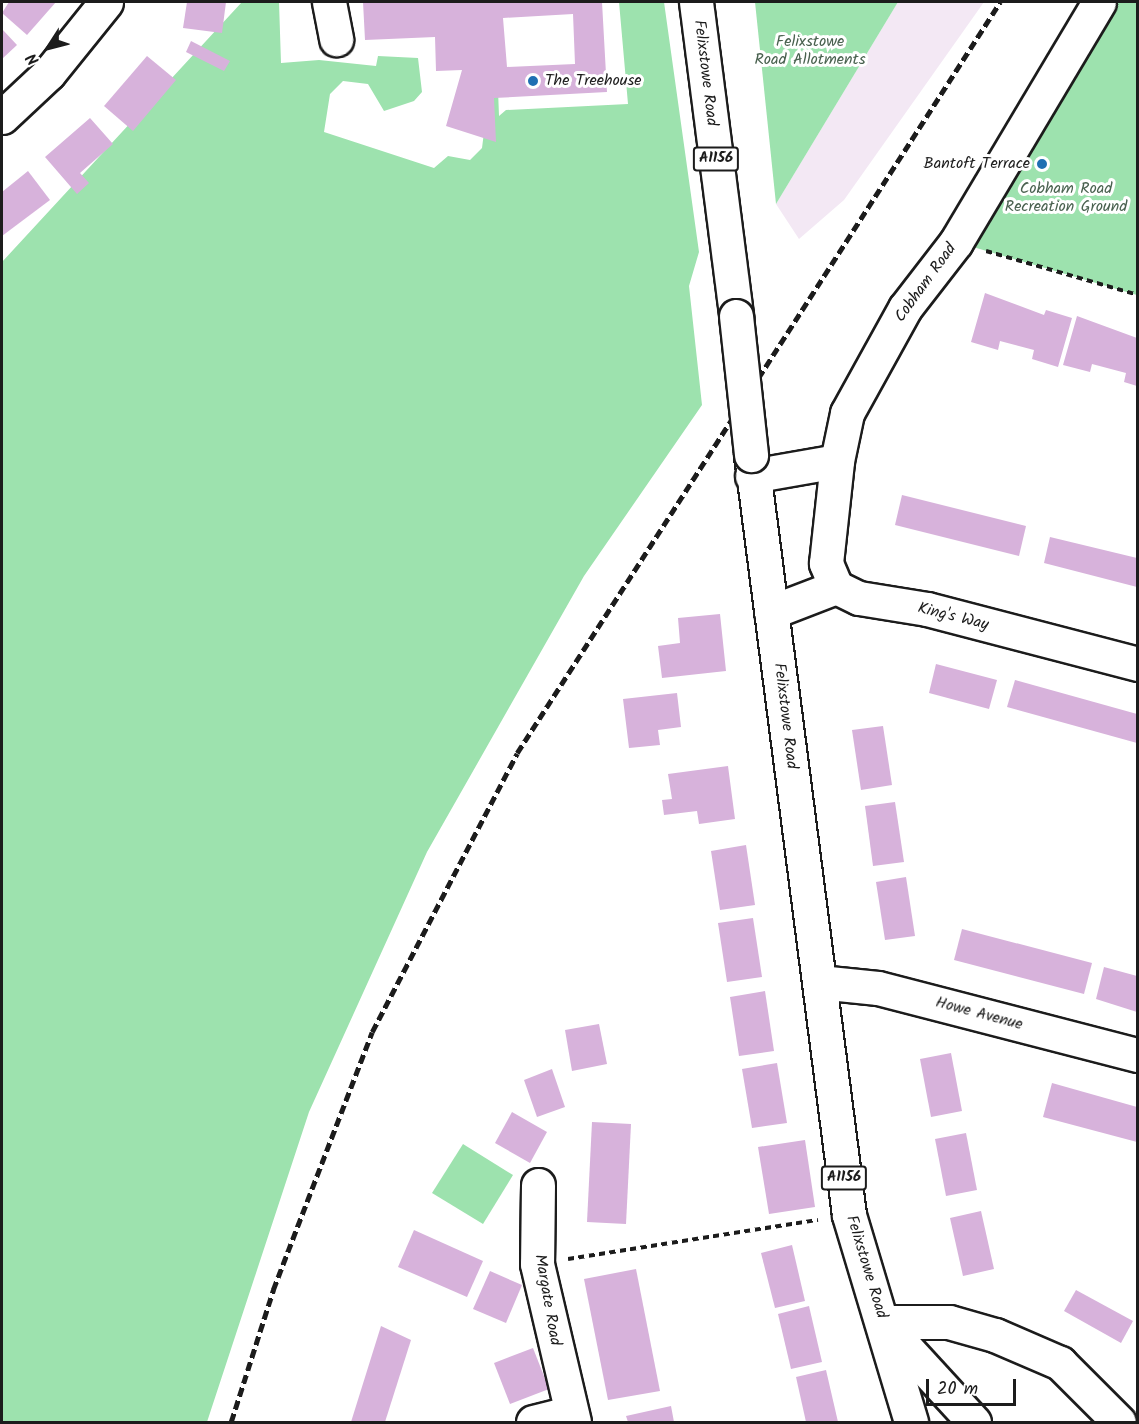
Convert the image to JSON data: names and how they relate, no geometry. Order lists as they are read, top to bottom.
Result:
{
  "streets": {
    "street": [
      "Felixstowe Road",
      "A1156",
      "Cobham Road",
      "King's Way",
      "Howe Avenue",
      "Margate Road"
    ]
  },
  "crossings": [
    ["Felixstowe Road", "Howe Avenue"],
    ["Cobham Road", "King's Way"]
  ],
  "parks": ["Felixstowe Road Allotments", "Cobham Road Recreation Ground"],
  "places": ["The Treehouse", "Bantoft Terrace"],
  "scale_bar": "20 m",
  "north": "bottom left"
}
